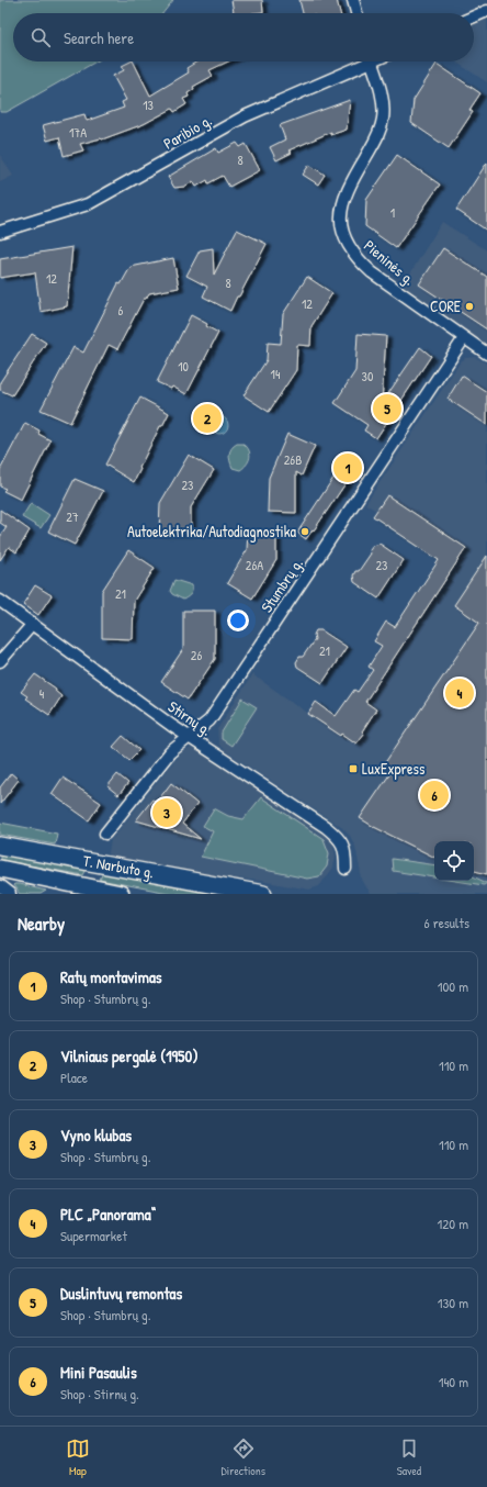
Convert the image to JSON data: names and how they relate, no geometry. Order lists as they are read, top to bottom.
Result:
{
  "streets": {
    "main road": ["T. Narbuto g."],
    "street": [
      "Paribio g.",
      "Pieninės g.",
      "Stumbrų g.",
      "Stirnų g."
    ]
  },
  "crossings": [
    ["Pieninės g.", "Stumbrų g."],
    ["Stumbrų g.", "Stirnų g."]
  ],
  "places": {
    "other": ["CORE", "Autoelektrika/Autodiagnostika"],
    "transit": ["LuxExpress"]
  },
  "house_numbers": [
    "13",
    "17A",
    "8",
    "1",
    "12",
    "8",
    "12",
    "6",
    "10",
    "14",
    "30",
    "26B",
    "23",
    "27",
    "26A",
    "23",
    "21",
    "21",
    "26",
    "4"
  ],
  "page": {
    "search": "Search here",
    "pins": [
      "5",
      "2",
      "1",
      "4",
      "6",
      "3"
    ],
    "heading": ["Nearby", "6 results"],
    "list": [
      {
        "mark": "1",
        "name": "Ratų montavimas",
        "note": "Shop · Stumbrų g.",
        "value": "100 m"
      },
      {
        "mark": "2",
        "name": "Vilniaus pergalė (1950)",
        "note": "Place",
        "value": "110 m"
      },
      {
        "mark": "3",
        "name": "Vyno klubas",
        "note": "Shop · Stumbrų g.",
        "value": "110 m"
      },
      {
        "mark": "4",
        "name": "PLC „Panorama“",
        "note": "Supermarket",
        "value": "120 m"
      },
      {
        "mark": "5",
        "name": "Duslintuvų remontas",
        "note": "Shop · Stumbrų g.",
        "value": "130 m"
      },
      {
        "mark": "6",
        "name": "Mini Pasaulis",
        "note": "Shop · Stirnų g.",
        "value": "140 m"
      }
    ],
    "nav": ["Map", "Directions", "Saved"]
  }
}
